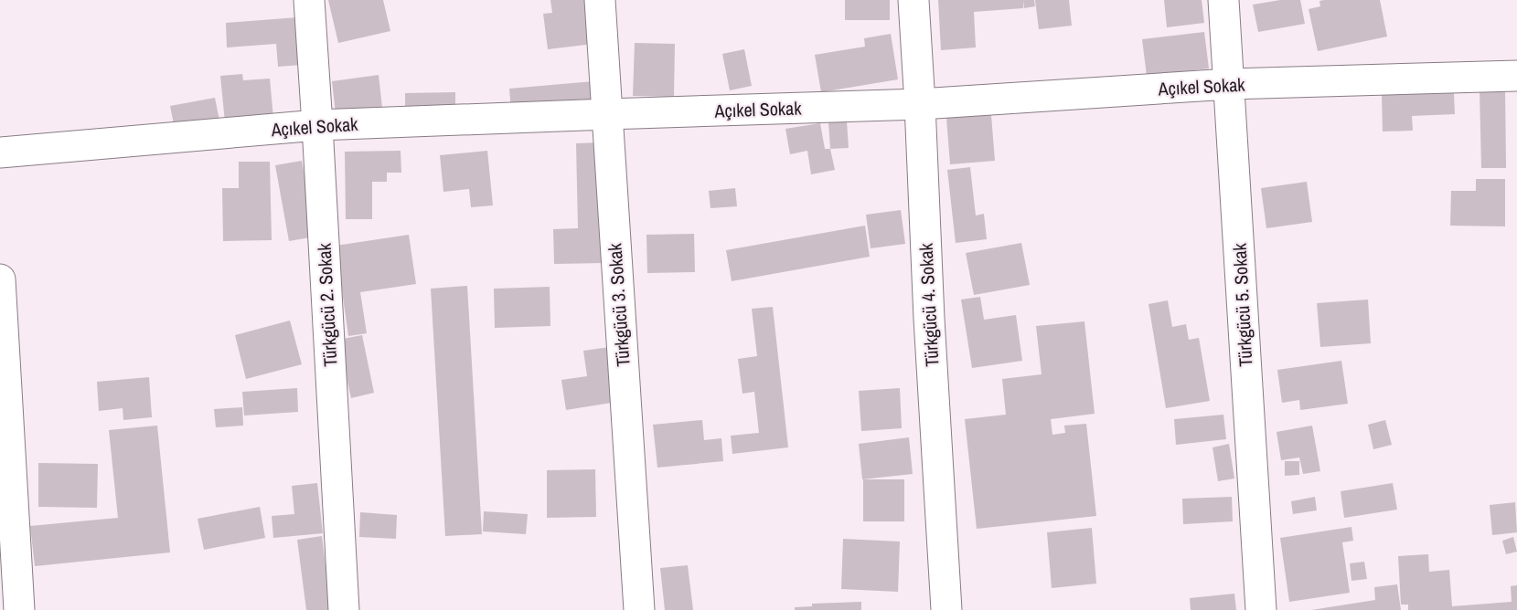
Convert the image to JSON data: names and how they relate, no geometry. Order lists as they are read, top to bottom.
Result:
{
  "streets": {
    "street": [
      "Açıkel Sokak",
      "Türkgücü 2. Sokak",
      "Türkgücü 3. Sokak",
      "Türkgücü 4. Sokak",
      "Türkgücü 5. Sokak"
    ]
  },
  "crossings": [
    ["Açıkel Sokak", "Türkgücü 2. Sokak"],
    ["Açıkel Sokak", "Türkgücü 3. Sokak"],
    ["Açıkel Sokak", "Türkgücü 4. Sokak"],
    ["Açıkel Sokak", "Türkgücü 5. Sokak"]
  ]
}
